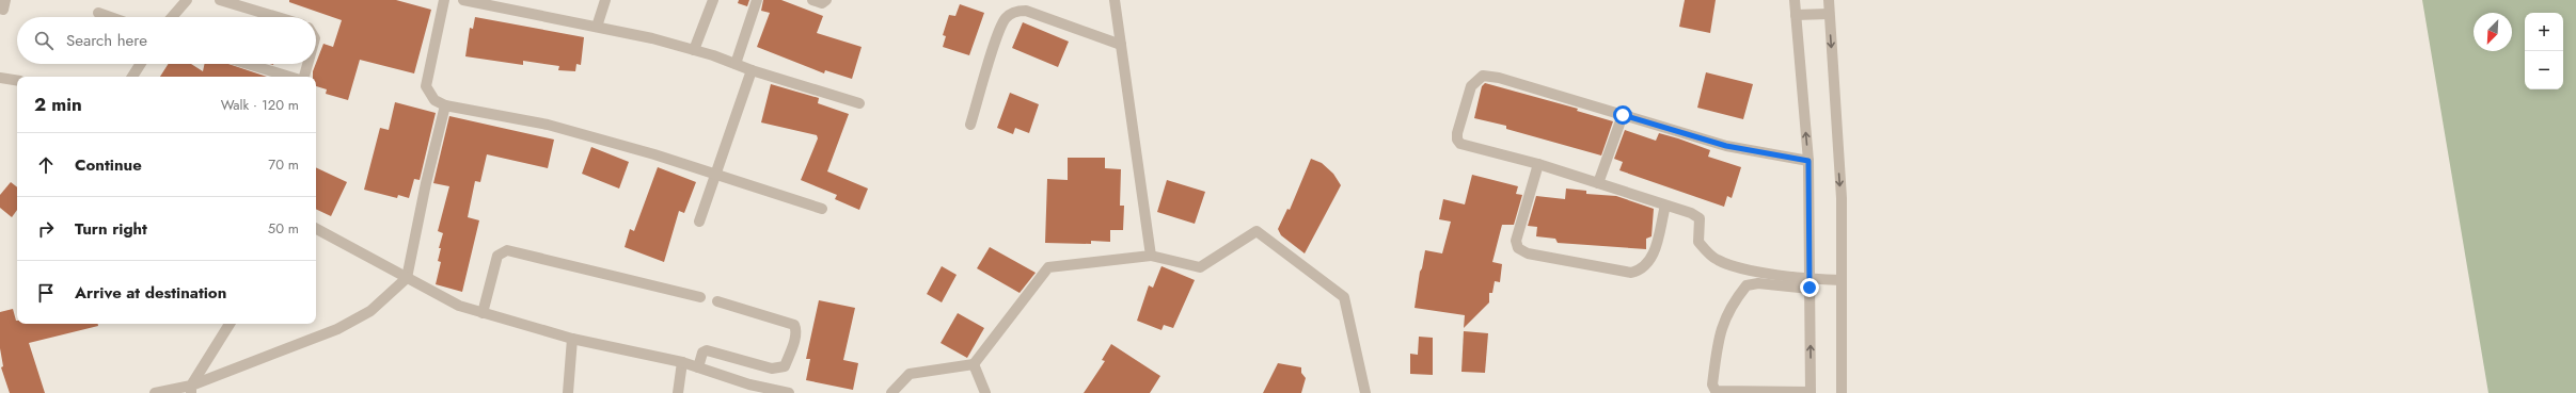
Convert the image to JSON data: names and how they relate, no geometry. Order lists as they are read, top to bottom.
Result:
{
  "north": "bottom left",
  "page": {
    "map_buttons": ["+", "−"],
    "search": "Search here",
    "heading": ["2 min", "Walk · 120 m"],
    "list": [
      ["Continue", "70 m"],
      ["Turn right", "50 m"],
      "Arrive at destination"
    ]
  }
}
